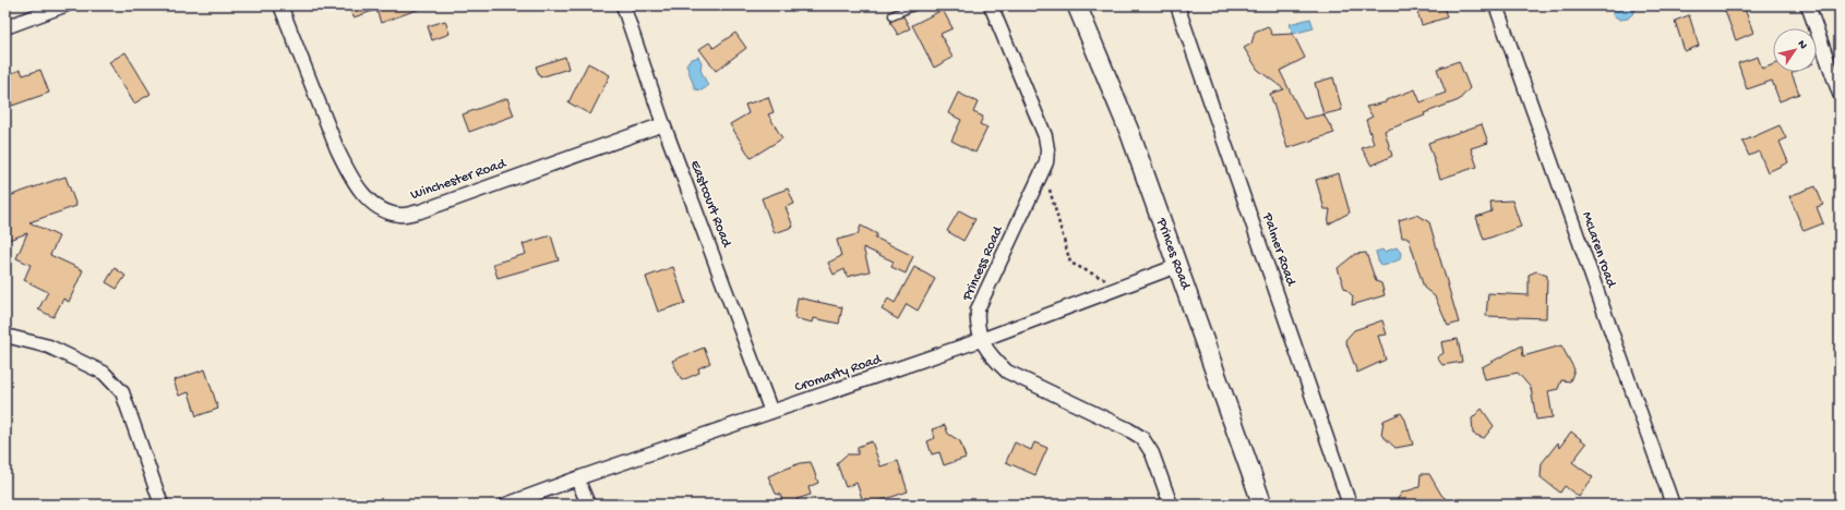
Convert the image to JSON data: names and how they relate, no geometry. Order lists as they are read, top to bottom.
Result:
{
  "streets": {
    "main road": ["Princes Road"],
    "street": [
      "Winchester Road",
      "Eastcourt Road",
      "Palmer Road",
      "McLaren road",
      "Princess Road",
      "Cromarty Road"
    ]
  },
  "crossings": [
    ["Winchester Road", "Eastcourt Road"],
    ["Eastcourt Road", "Cromarty Road"],
    ["Princes Road", "Cromarty Road"],
    ["Princess Road", "Cromarty Road"]
  ],
  "north": "top right"
}
